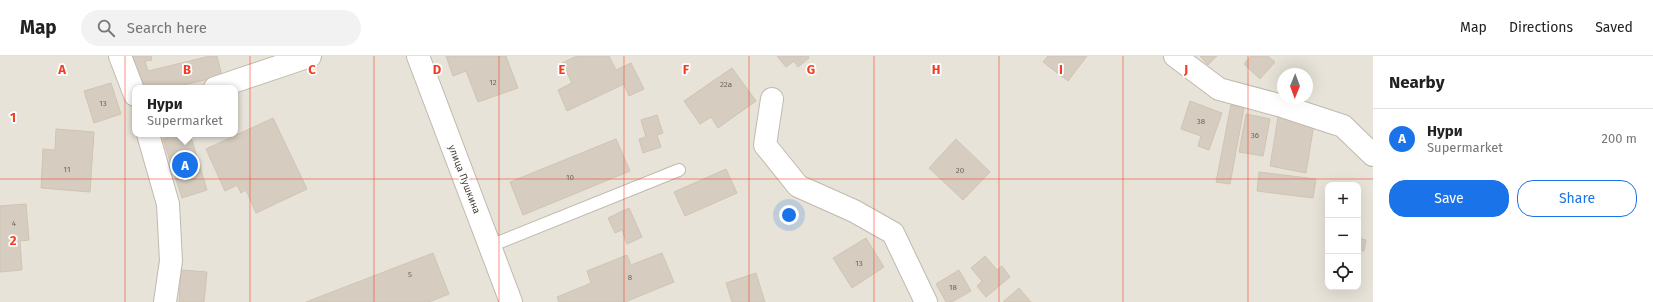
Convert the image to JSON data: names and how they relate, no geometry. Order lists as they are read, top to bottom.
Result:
{
  "streets": {
    "street": ["улица Пушкина"]
  },
  "house_numbers": [
    "12",
    "22а",
    "13",
    "38",
    "36",
    "11",
    "20",
    "10",
    "4",
    "13",
    "5",
    "8",
    "18"
  ],
  "north": "bottom",
  "page": {
    "header": "Map",
    "search": "Search here",
    "nav": ["Map", "Directions", "Saved"],
    "heading": "Nearby",
    "popup": ["Нури", "Supermarket"],
    "list": [
      {
        "mark": "A",
        "name": "Нури",
        "note": "Supermarket",
        "value": "200 m"
      }
    ],
    "pins": "A",
    "buttons": ["Save", "Share"],
    "map_buttons": ["+", "−"]
  },
  "grid": {
    "columns": [
      "A",
      "B",
      "C",
      "D",
      "E",
      "F",
      "G",
      "H",
      "I",
      "J"
    ],
    "rows": ["1", "2"]
  }
}
